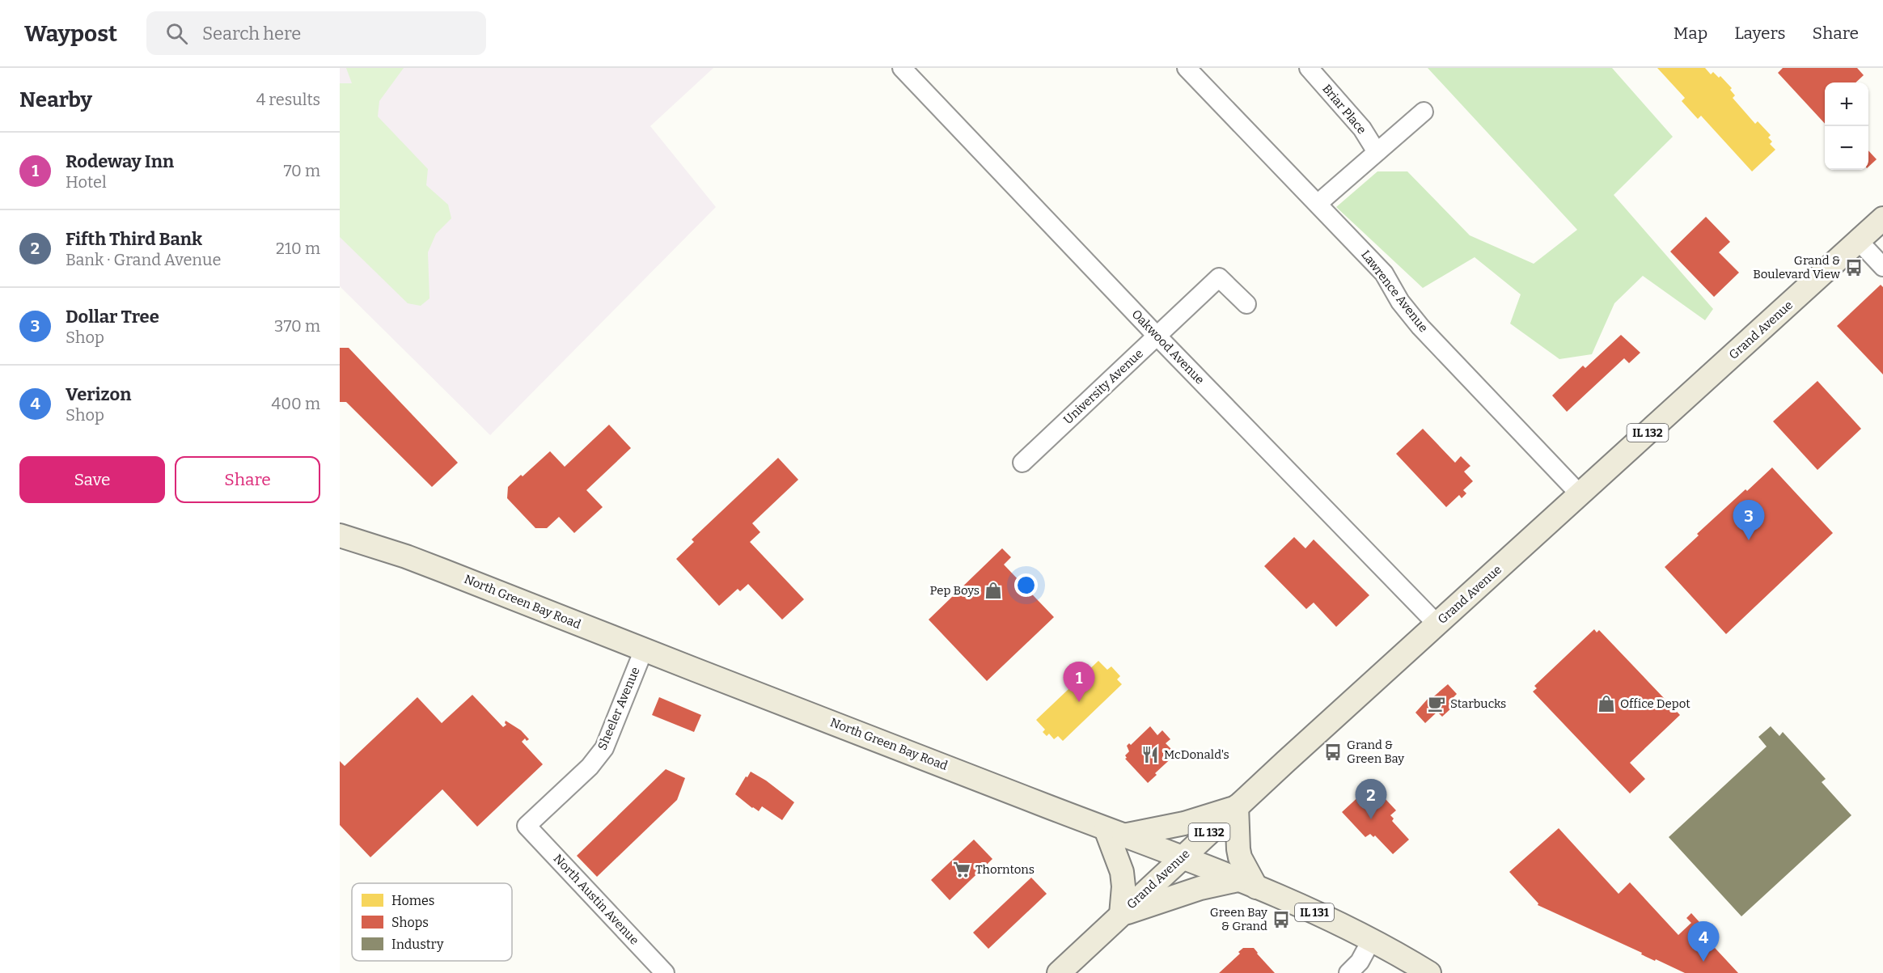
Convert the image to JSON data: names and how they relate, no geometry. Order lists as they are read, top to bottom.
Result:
{
  "streets": {
    "main road": [
      "Grand Avenue",
      "IL 132",
      "North Green Bay Road",
      "IL 131"
    ],
    "street": [
      "Briar Place",
      "Lawrence Avenue",
      "Oakwood Avenue",
      "University Avenue",
      "Sheeler Avenue",
      "North Austin Avenue"
    ]
  },
  "crossings": [
    ["Lawrence Avenue", "Grand Avenue"],
    ["Grand Avenue", "Oakwood Avenue"],
    ["Grand Avenue", "North Green Bay Road"],
    ["Oakwood Avenue", "University Avenue"],
    ["North Green Bay Road", "Sheeler Avenue"],
    ["Sheeler Avenue", "North Austin Avenue"]
  ],
  "places": {
    "bus stop": ["Grand & Boulevard View", "Grand & Green Bay", "Green Bay & Grand"],
    "shop": ["Pep Boys", "Office Depot"],
    "cafe": ["Starbucks"],
    "restaurant": ["McDonald's"],
    "supermarket": ["Thorntons"]
  },
  "legend": ["Homes", "Shops", "Industry"],
  "page": {
    "header": "Waypost",
    "search": "Search here",
    "nav": ["Map", "Layers", "Share"],
    "heading": ["Nearby", "4 results"],
    "map_buttons": ["+", "−"],
    "list": [
      {
        "mark": "1",
        "name": "Rodeway Inn",
        "note": "Hotel",
        "value": "70 m"
      },
      {
        "mark": "2",
        "name": "Fifth Third Bank",
        "note": "Bank · Grand Avenue",
        "value": "210 m"
      },
      {
        "mark": "3",
        "name": "Dollar Tree",
        "note": "Shop",
        "value": "370 m"
      },
      {
        "mark": "4",
        "name": "Verizon",
        "note": "Shop",
        "value": "400 m"
      }
    ],
    "buttons": ["Save", "Share"],
    "pins": [
      "3",
      "1",
      "2",
      "4"
    ]
  }
}
